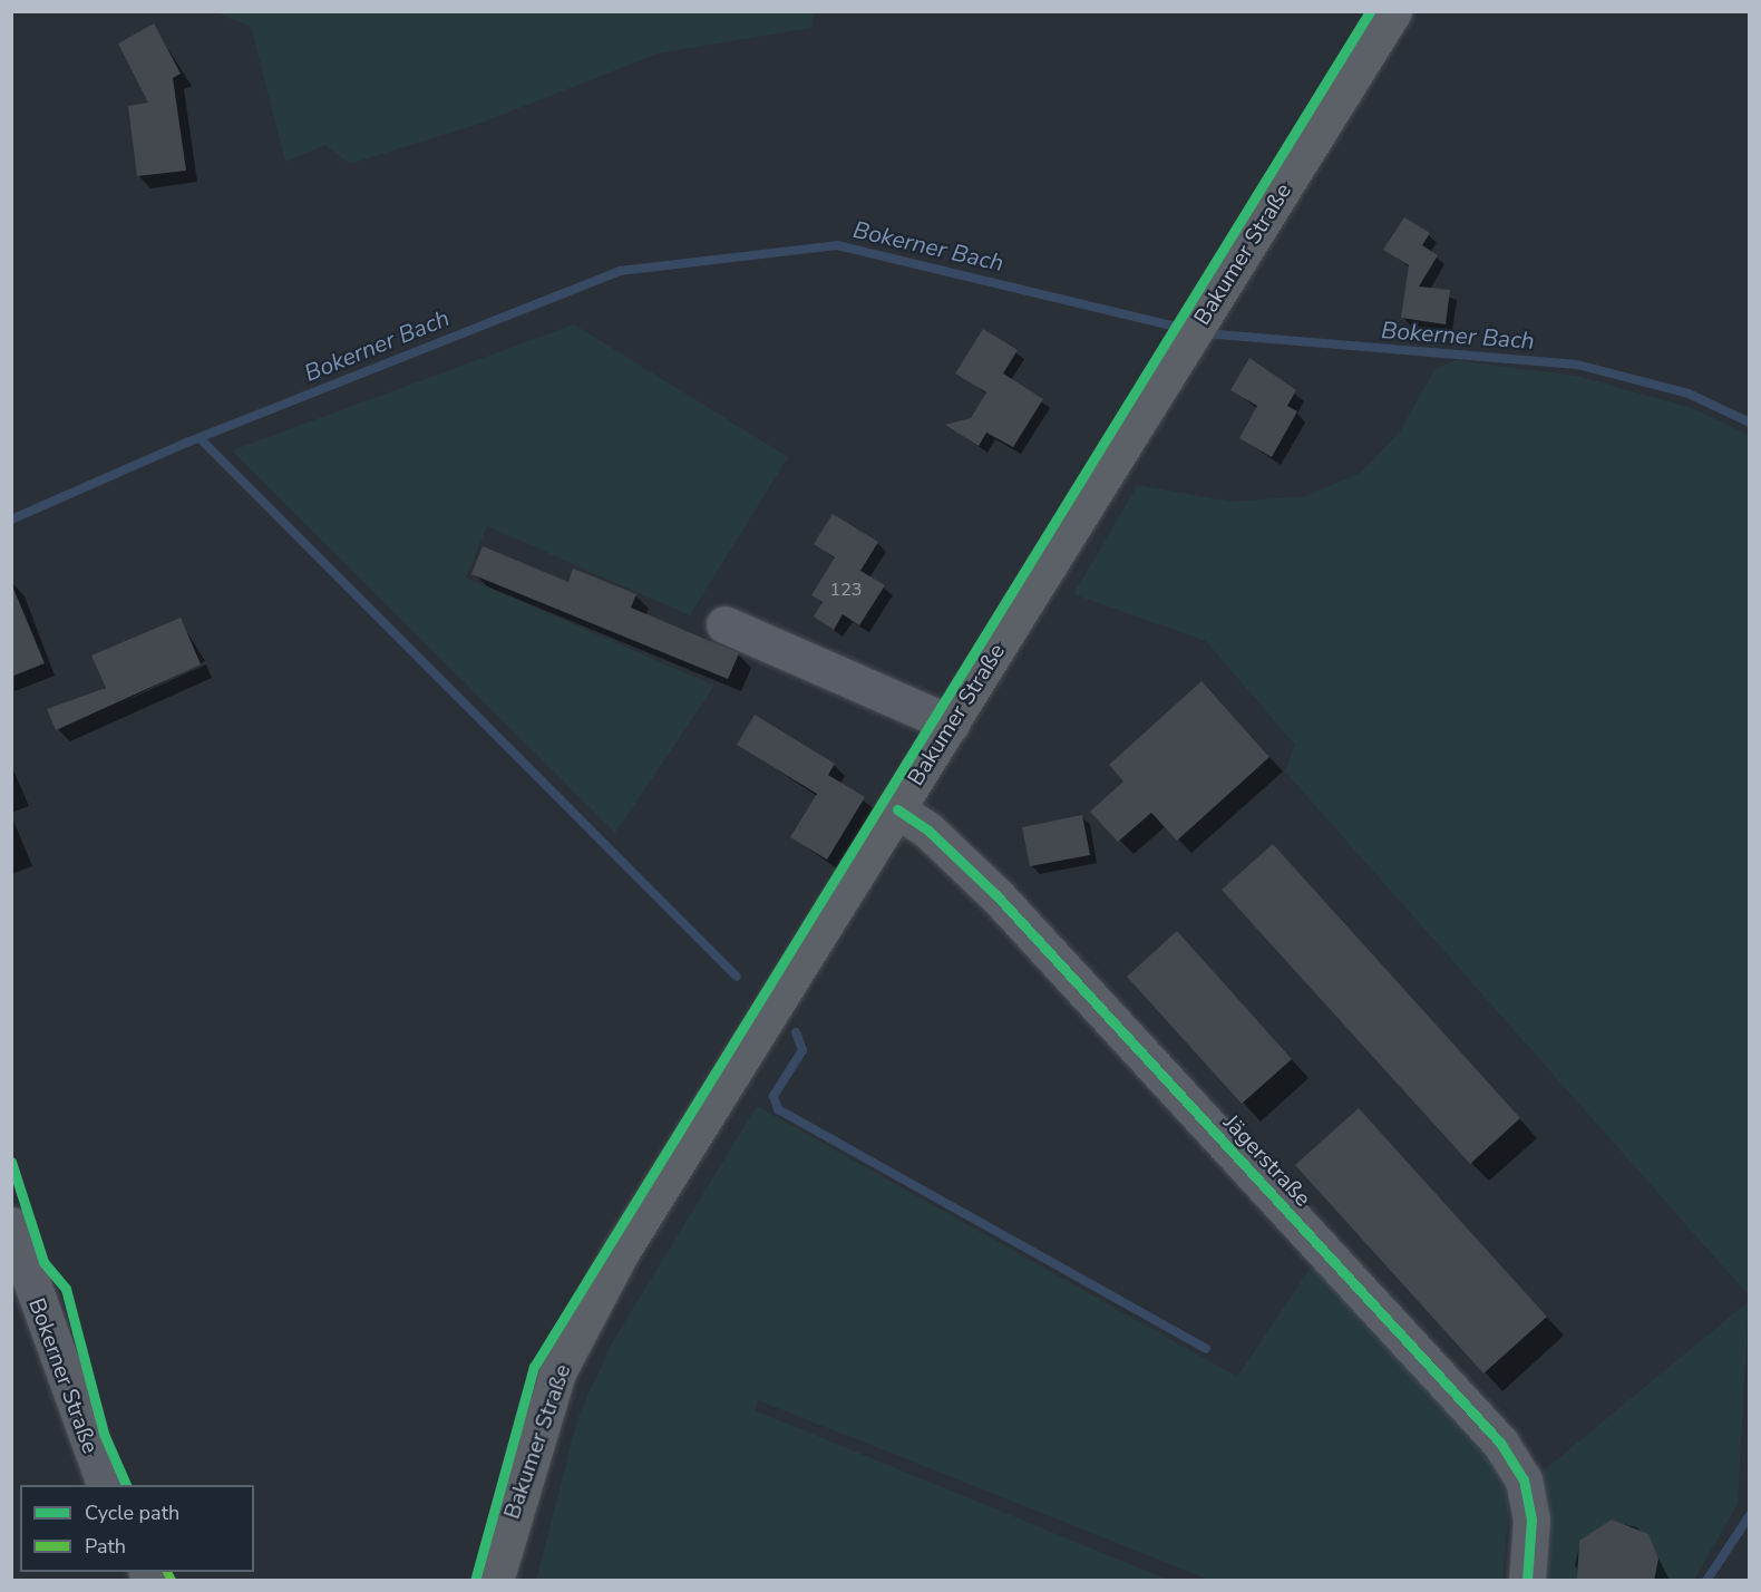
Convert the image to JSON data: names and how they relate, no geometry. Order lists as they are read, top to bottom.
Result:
{
  "streets": {
    "main road": ["Bakumer Straße"],
    "street": ["Jägerstraße", "Bokerner Straße"]
  },
  "crossings": [
    ["Bakumer Straße", "Jägerstraße"]
  ],
  "water": ["Bokerner Bach"],
  "house_numbers": ["123"],
  "legend": ["Cycle path", "Path"]
}
